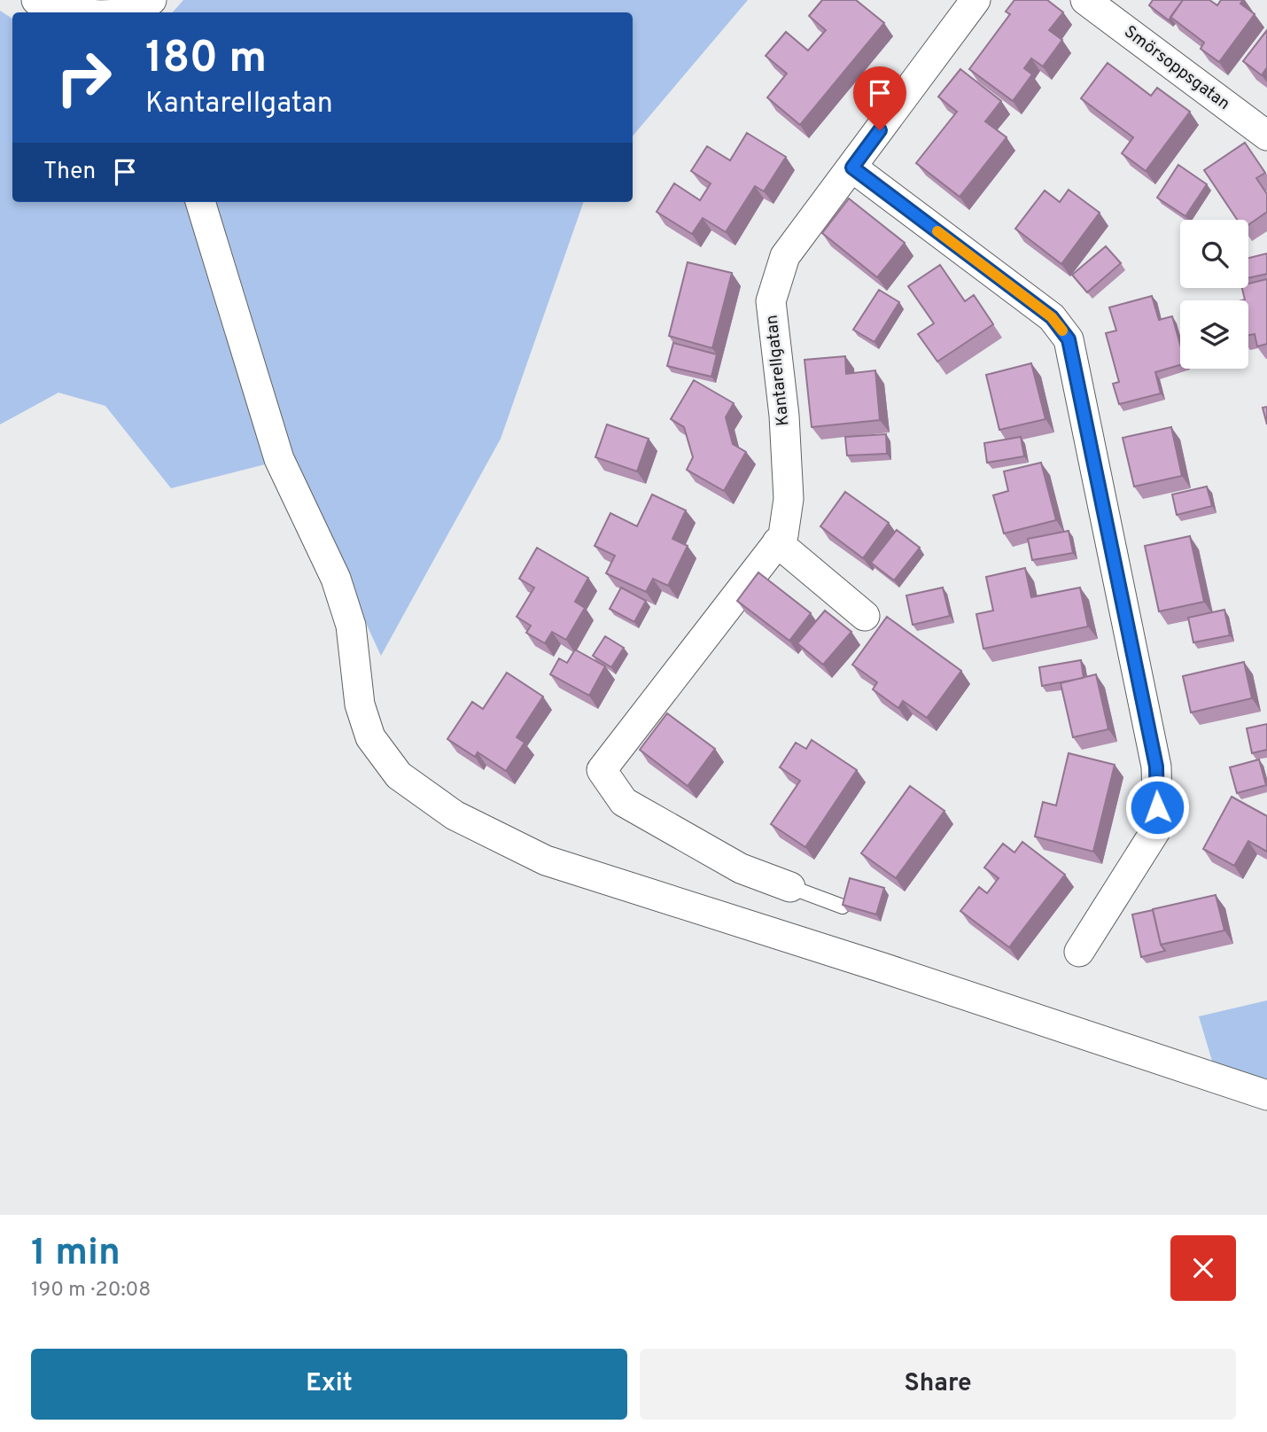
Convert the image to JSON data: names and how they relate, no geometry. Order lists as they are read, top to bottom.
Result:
{
  "streets": {
    "street": ["Smörsoppsgatan", "Kantarellgatan"]
  },
  "page": {
    "turn": ["180 m", "Kantarellgatan"],
    "then": "Then",
    "heading": ["1 min", "190 m · 20:08"],
    "buttons": ["Exit", "Share"]
  }
}
